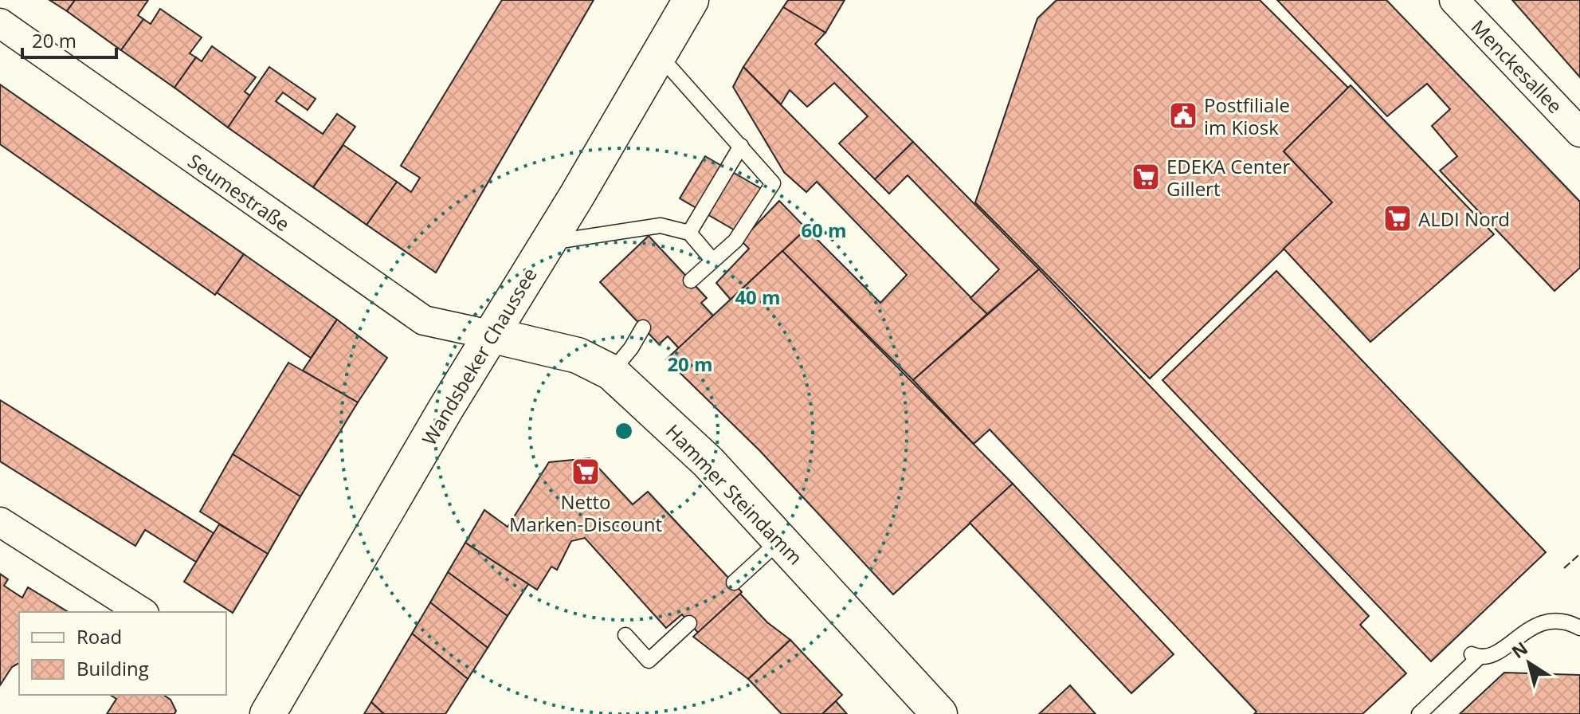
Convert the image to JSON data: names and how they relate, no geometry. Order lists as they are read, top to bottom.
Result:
{
  "streets": {
    "main road": ["Wandsbeker Chaussee", "Hammer Steindamm"],
    "street": ["Menckesallee", "Seumestraße"]
  },
  "crossings": [
    ["Seumestraße", "Wandsbeker Chaussee"],
    ["Seumestraße", "Hammer Steindamm"],
    ["Wandsbeker Chaussee", "Hammer Steindamm"]
  ],
  "places": {
    "public building": ["Postfiliale im Kiosk"],
    "supermarket": ["EDEKA Center Gillert", "ALDI Nord", "Netto Marken-Discount"]
  },
  "legend": ["Road", "Building"],
  "scale_bar": "20 m",
  "north": "top left",
  "rings": ["60 m", "40 m", "20 m"]
}
